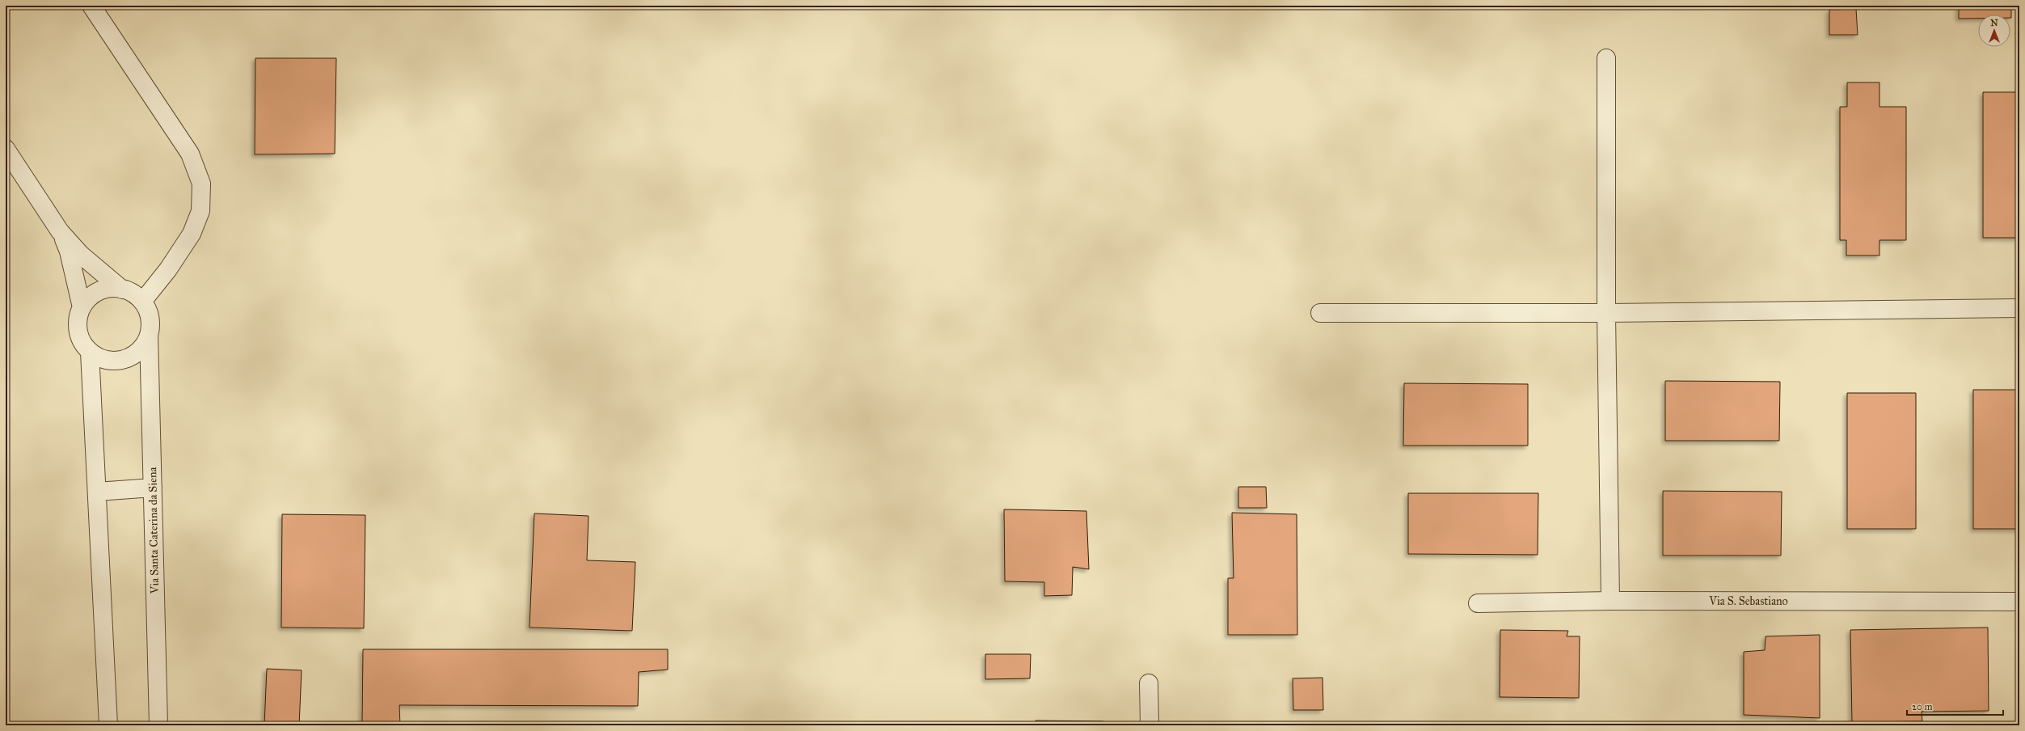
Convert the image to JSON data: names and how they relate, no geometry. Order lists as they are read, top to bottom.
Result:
{
  "streets": {
    "street": ["Via Santa Caterina da Siena", "Via S. Sebastiano"]
  },
  "scale_bar": "20 m",
  "north": "top"
}
